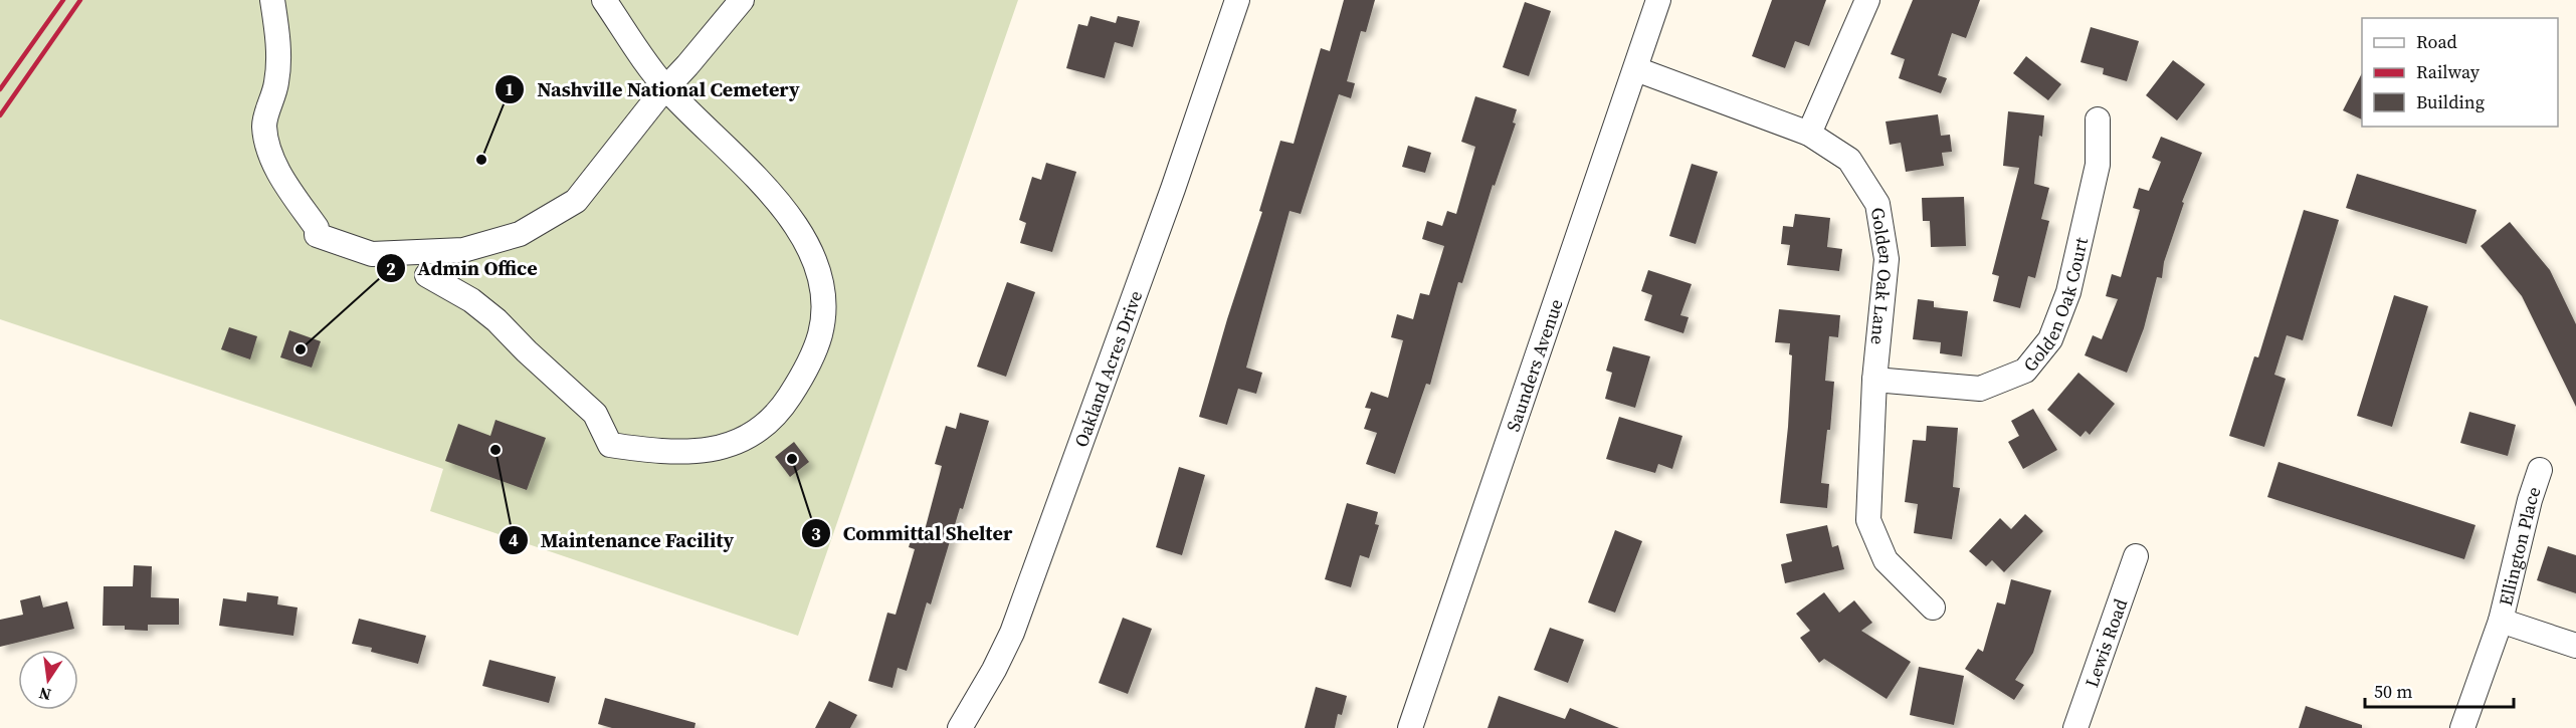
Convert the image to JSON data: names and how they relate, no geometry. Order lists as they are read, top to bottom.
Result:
{
  "streets": {
    "street": [
      "Golden Oak Lane",
      "Golden Oak Court",
      "Saunders Avenue",
      "Oakland Acres Drive",
      "Ellington Place",
      "Lewis Road"
    ]
  },
  "crossings": [
    ["Golden Oak Lane", "Golden Oak Court"],
    ["Golden Oak Lane", "Saunders Avenue"]
  ],
  "places": [
    "Nashville National Cemetery",
    "Admin Office",
    "Maintenance Facility",
    "Committal Shelter"
  ],
  "legend": ["Road", "Railway", "Building"],
  "scale_bar": "50 m",
  "north": "bottom"
}
